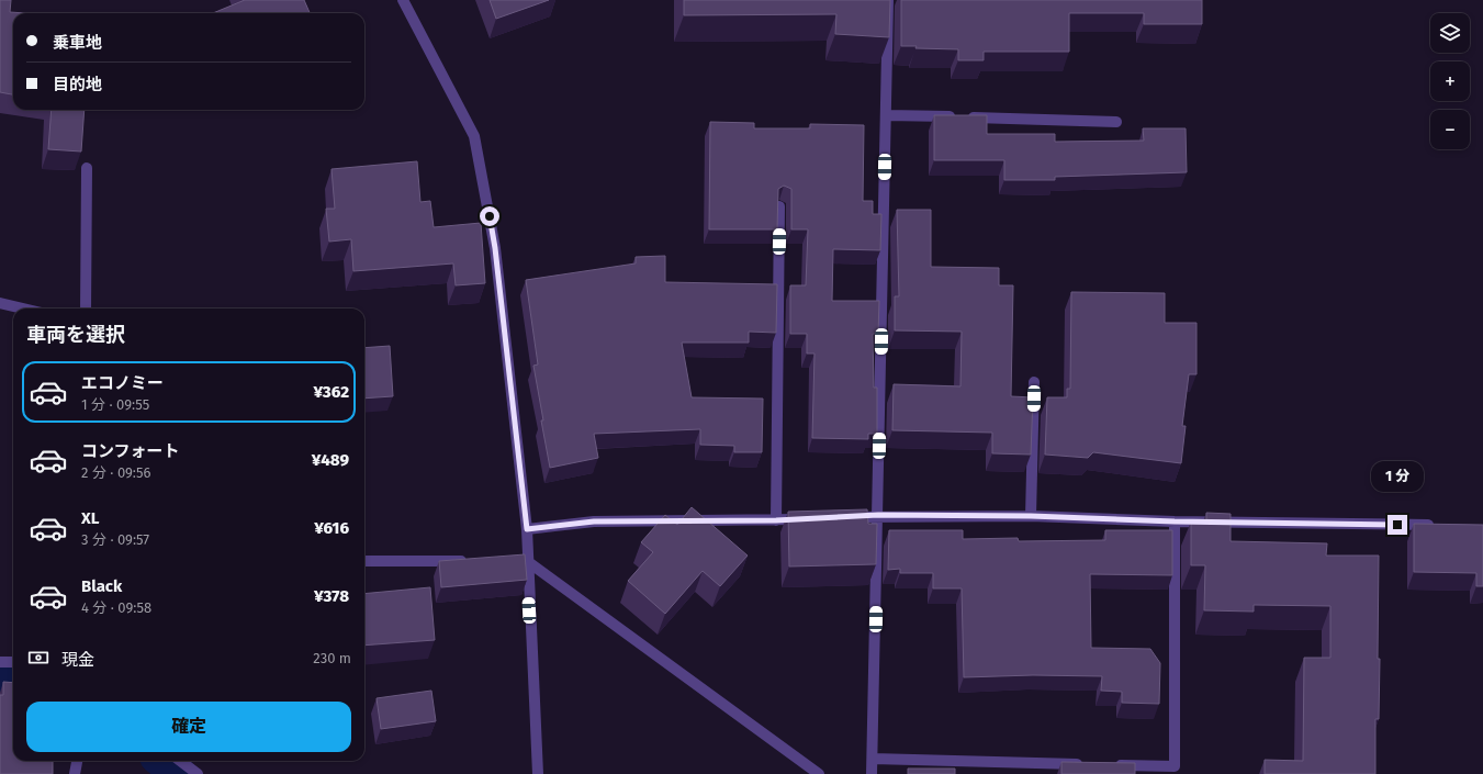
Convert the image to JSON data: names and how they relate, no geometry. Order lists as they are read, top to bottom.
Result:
{
  "page": {
    "map_buttons": ["+", "−"],
    "banner": ["乗車地", "目的地"],
    "heading": "車両を選択",
    "list": [
      {
        "name": "エコノミー",
        "note": "1 分 · 09:55",
        "value": "¥362"
      },
      {
        "name": "コンフォート",
        "note": "2 分 · 09:56",
        "value": "¥489"
      },
      {
        "name": "XL",
        "note": "3 分 · 09:57",
        "value": "¥616"
      },
      {
        "name": "Black",
        "note": "4 分 · 09:58",
        "value": "¥378"
      }
    ],
    "bubble": "1 分",
    "pay": ["現金", "230 m"],
    "buttons": "確定"
  }
}
